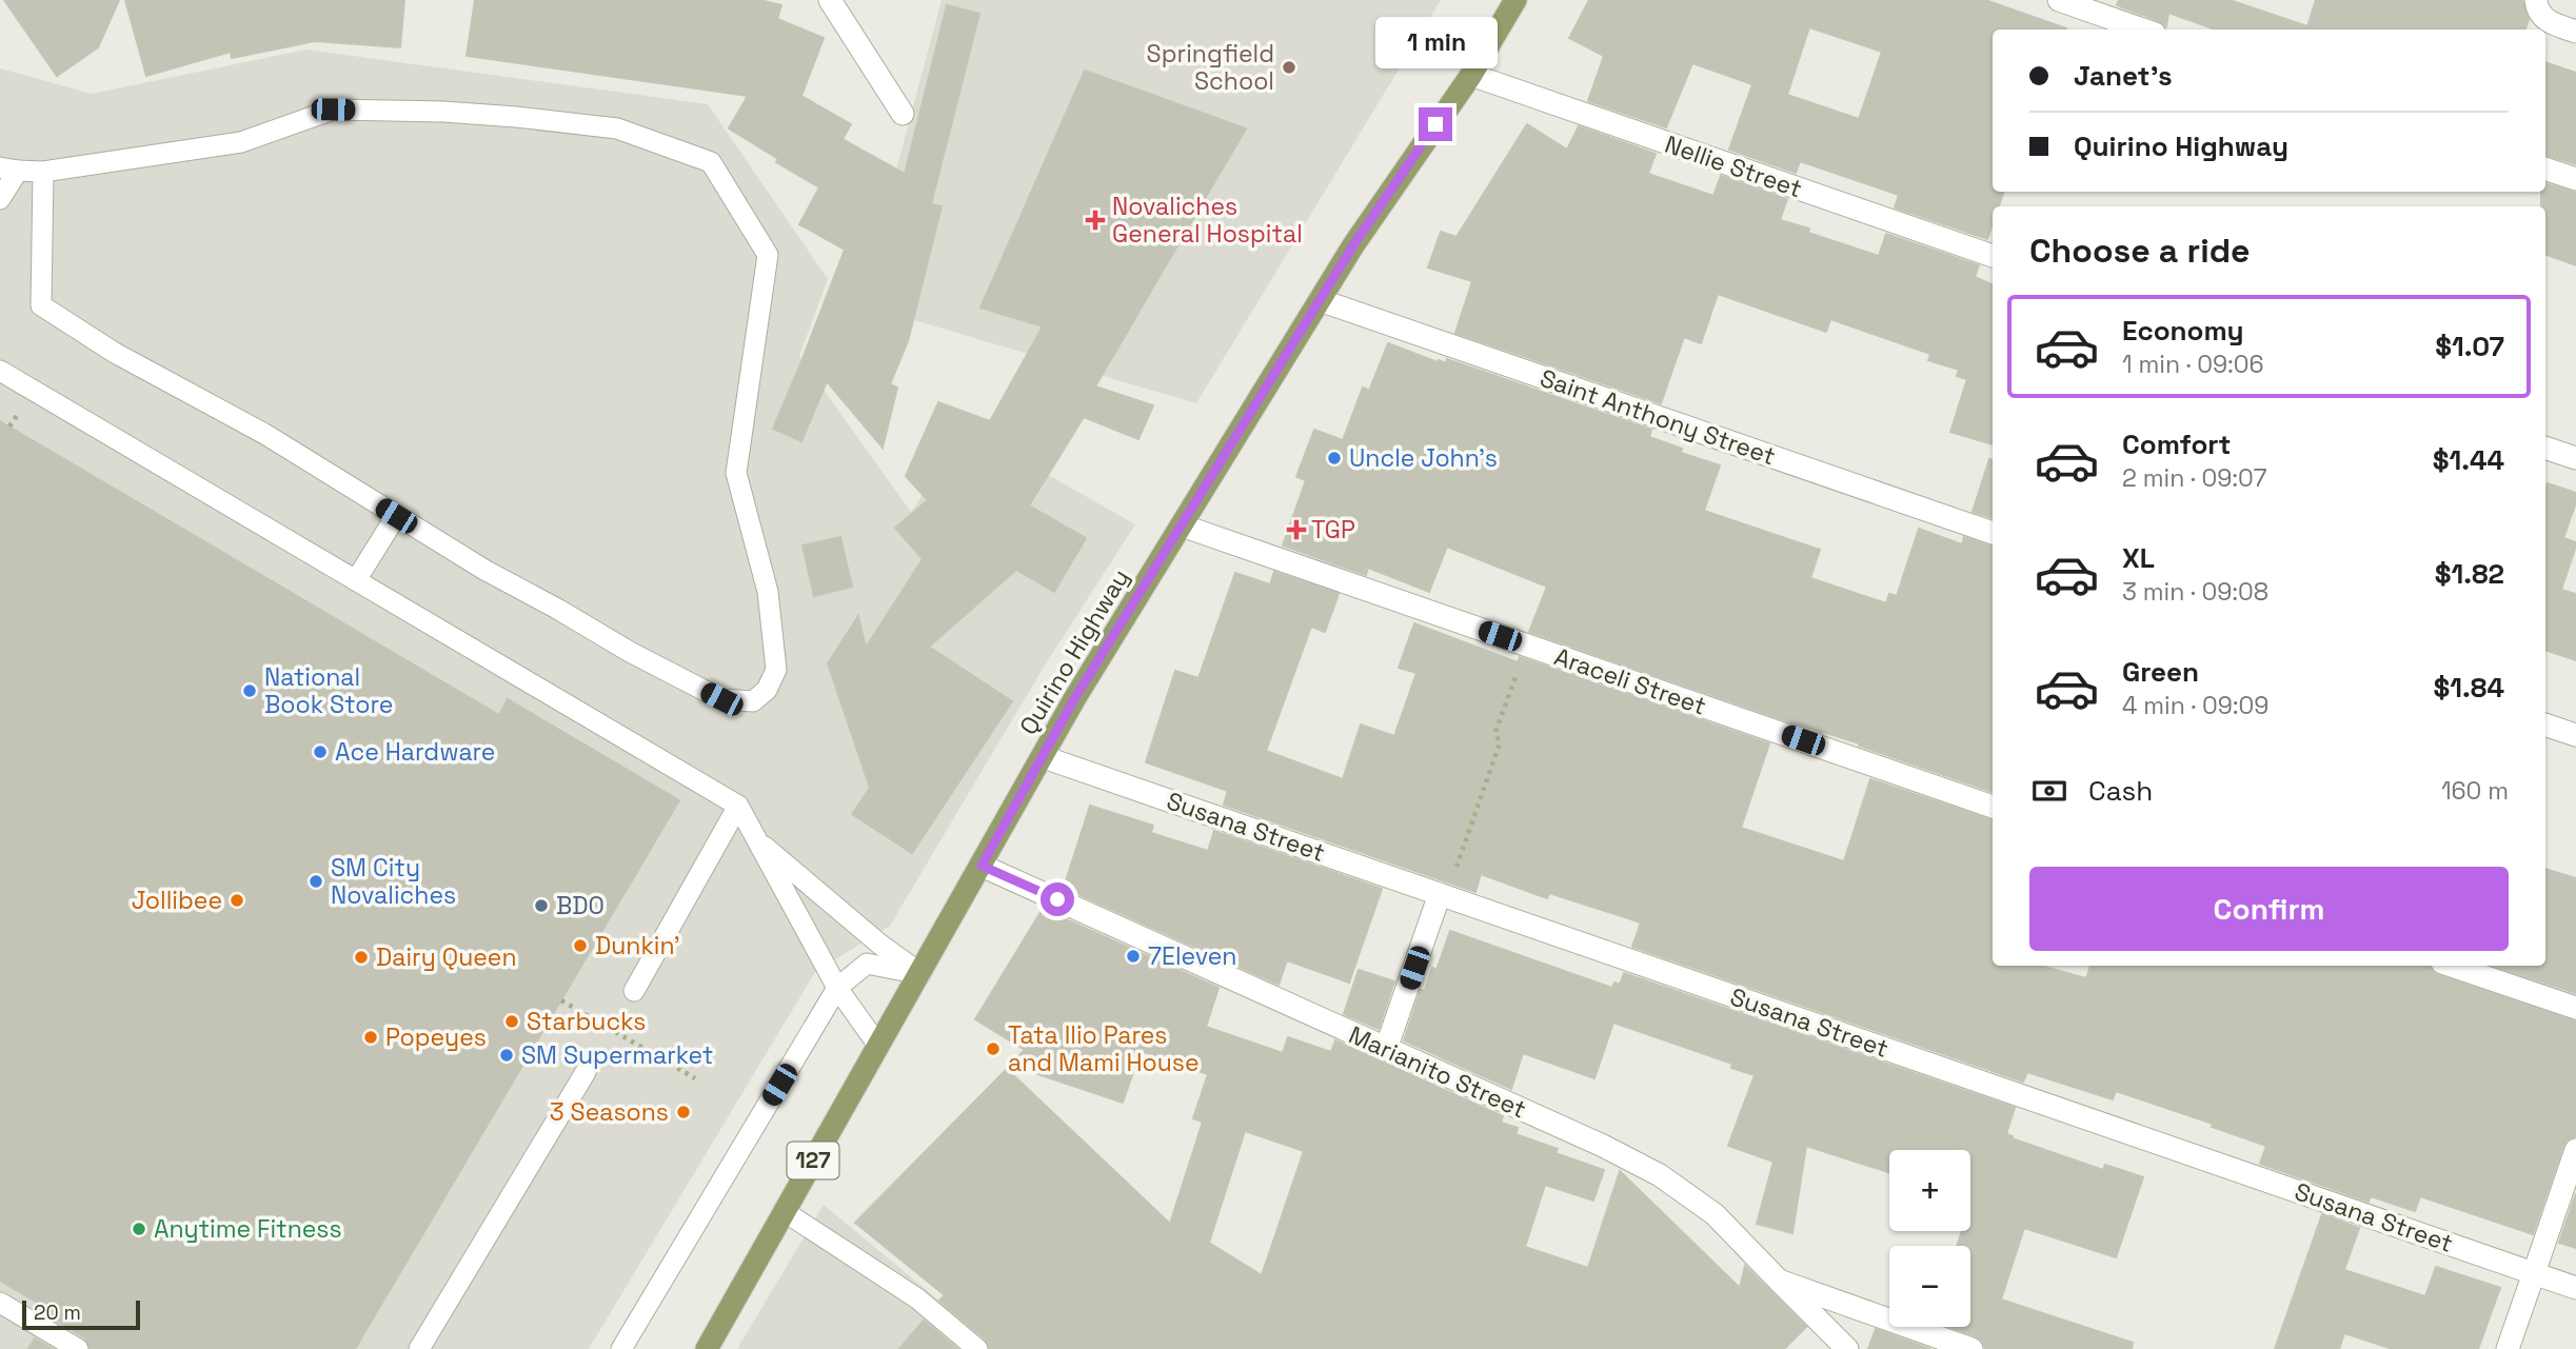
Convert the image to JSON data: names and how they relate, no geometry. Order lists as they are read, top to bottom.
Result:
{
  "streets": {
    "main road": ["Quirino Highway", "127"],
    "street": [
      "Nellie Street",
      "Saint Anthony Street",
      "Araceli Street",
      "Susana Street",
      "Marianito Street"
    ]
  },
  "crossings": [
    ["Nellie Street", "Quirino Highway"],
    ["Saint Anthony Street", "Quirino Highway"],
    ["Quirino Highway", "Araceli Street"],
    ["Quirino Highway", "Susana Street"],
    ["Quirino Highway", "Marianito Street"]
  ],
  "places": {
    "other": [
      "Springfield School",
      "Uncle John's",
      "National Book Store",
      "Ace Hardware",
      "SM City Novaliches",
      "Jollibee",
      "BDO",
      "Dunkin'",
      "7Eleven",
      "Dairy Queen",
      "Starbucks",
      "Popeyes",
      "Tata Ilio Pares and Mami House",
      "SM Supermarket",
      "3 Seasons",
      "Anytime Fitness"
    ],
    "health": ["Novaliches General Hospital", "TGP"]
  },
  "scale_bar": "20 m",
  "page": {
    "bubble": "1 min",
    "banner": ["Janet's", "Quirino Highway"],
    "heading": "Choose a ride",
    "list": [
      {
        "name": "Economy",
        "note": "1 min · 09:06",
        "value": "$1.07"
      },
      {
        "name": "Comfort",
        "note": "2 min · 09:07",
        "value": "$1.44"
      },
      {
        "name": "XL",
        "note": "3 min · 09:08",
        "value": "$1.82"
      },
      {
        "name": "Green",
        "note": "4 min · 09:09",
        "value": "$1.84"
      }
    ],
    "pay": ["Cash", "160 m"],
    "buttons": "Confirm",
    "map_buttons": ["+", "−"],
    "scale": "20 m"
  }
}
